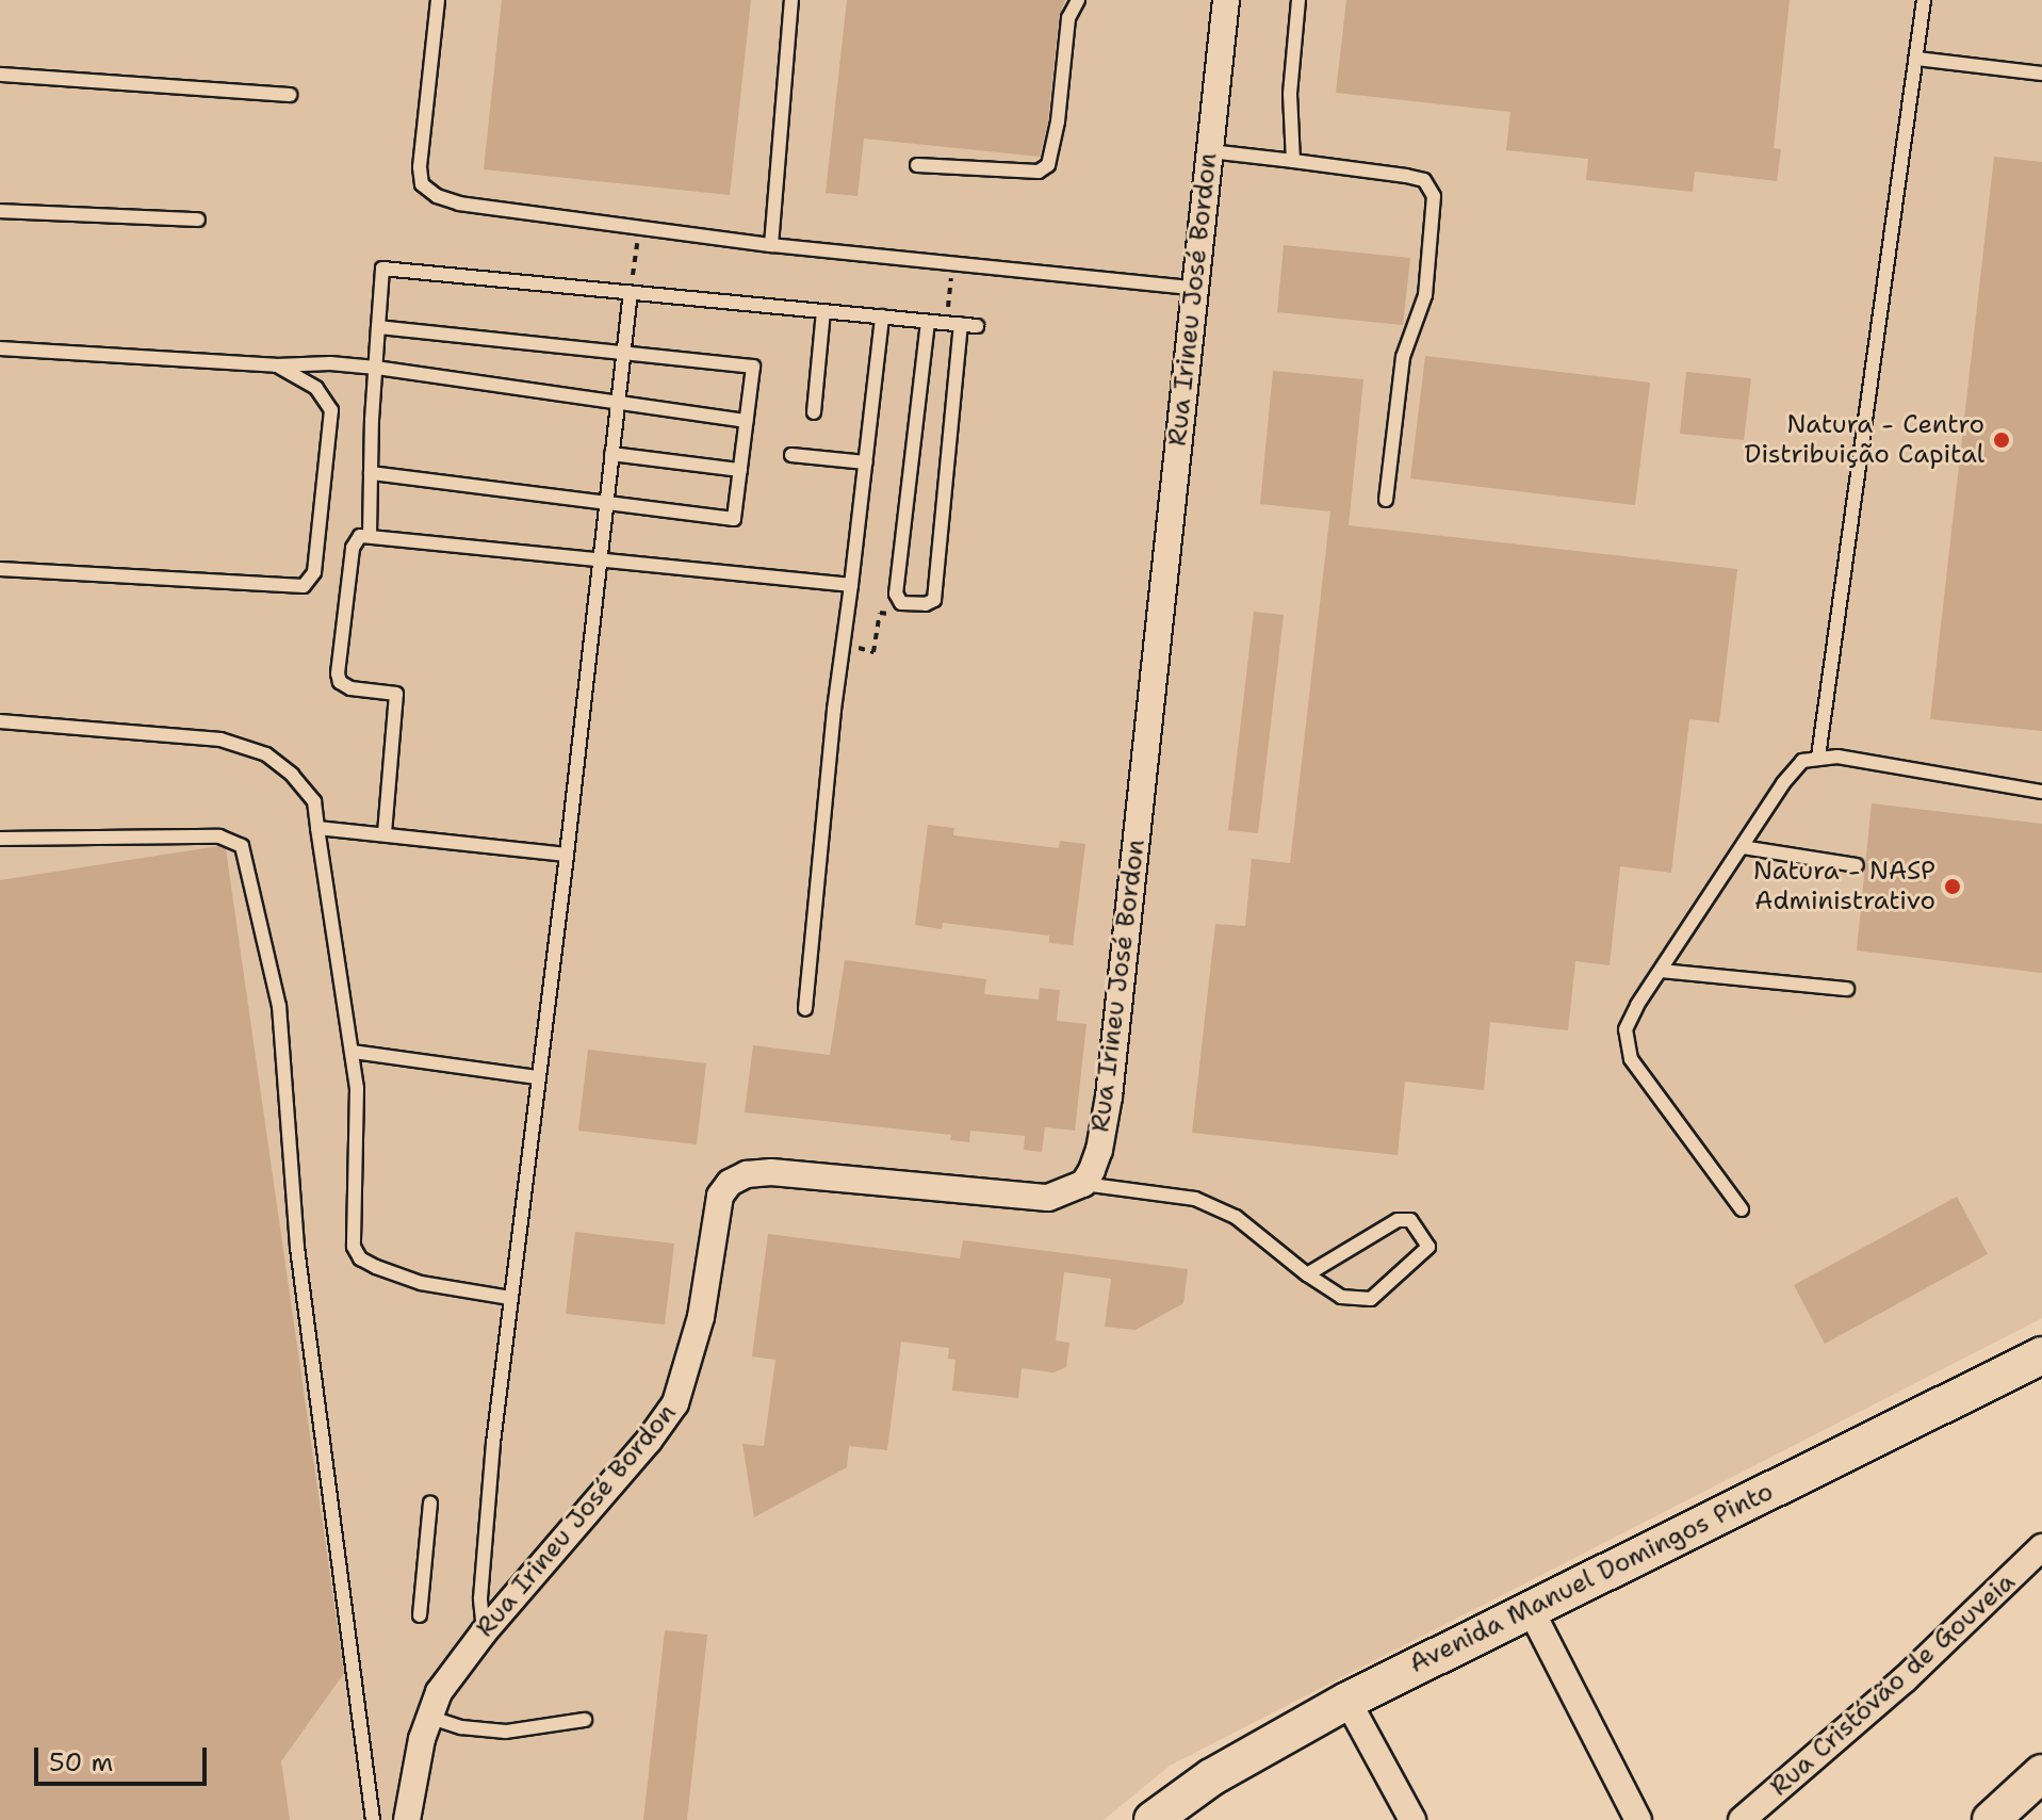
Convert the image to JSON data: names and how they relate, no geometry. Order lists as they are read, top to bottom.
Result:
{
  "streets": {
    "street": ["Rua Irineu José Bordon", "Avenida Manuel Domingos Pinto", "Rua Cristóvão de Gouveia"]
  },
  "places": ["Natura - Centro Distribuição Capital", "Natura - NASP Administrativo"],
  "scale_bar": "50 m"
}
